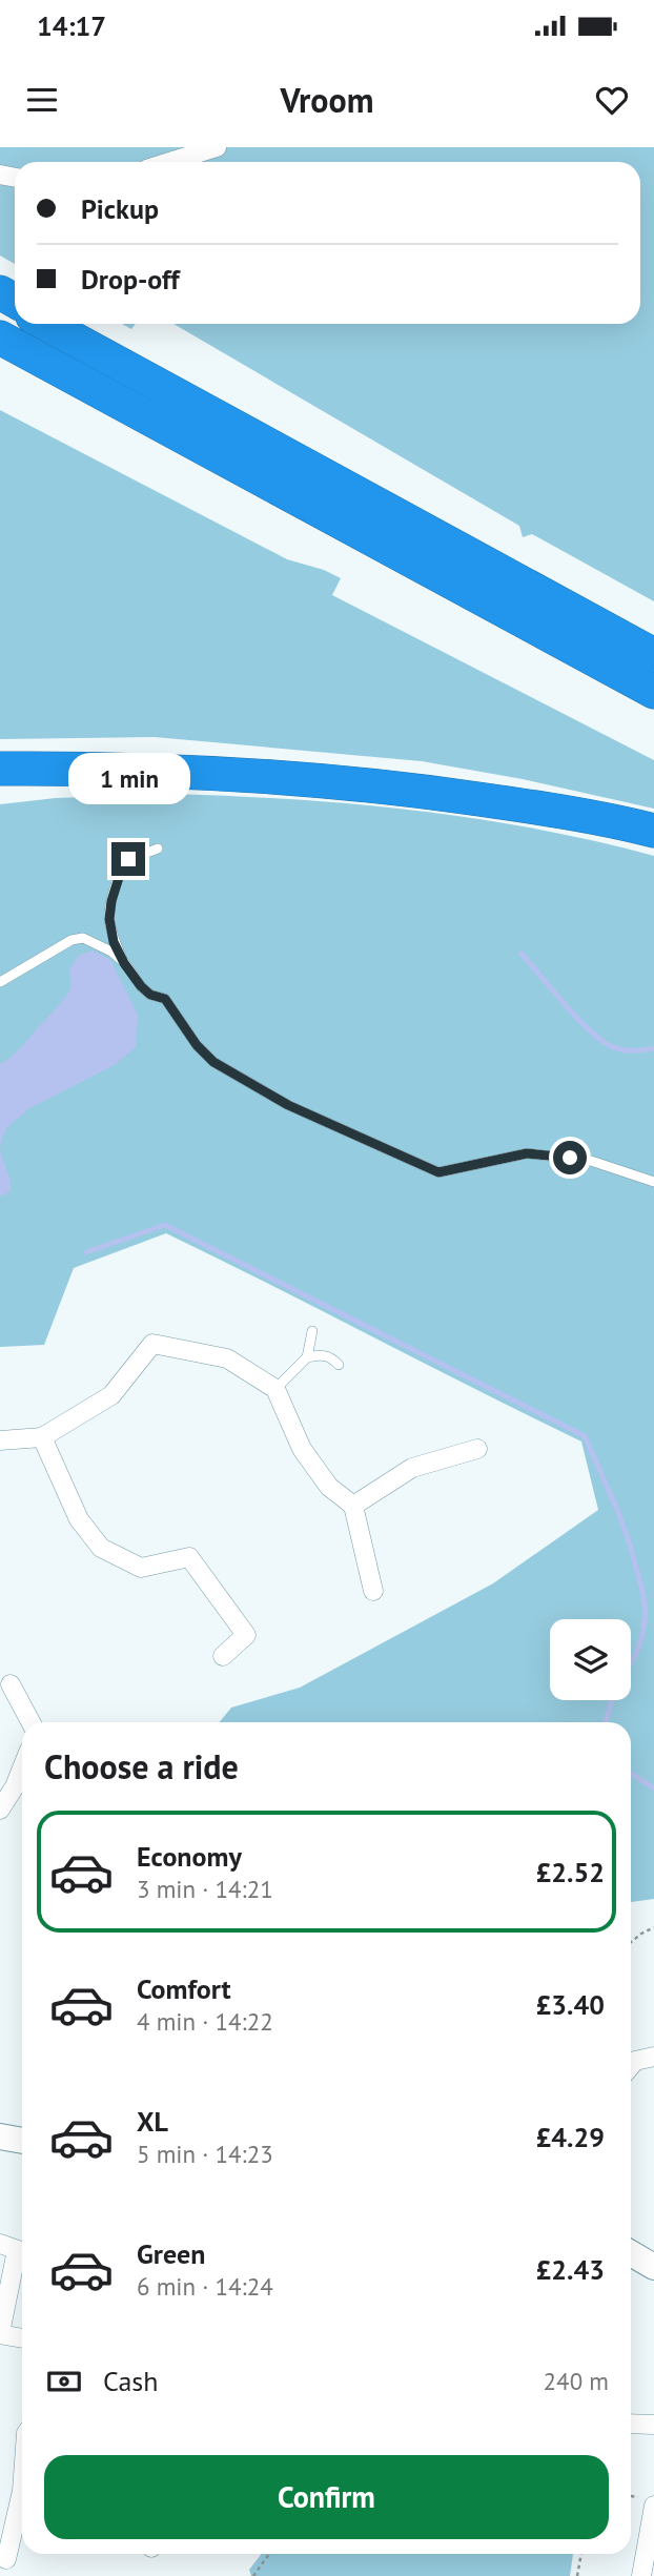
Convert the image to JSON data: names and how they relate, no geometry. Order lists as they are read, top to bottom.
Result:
{
  "page": {
    "status": "14:17",
    "header": "Vroom",
    "banner": ["Pickup", "Drop-off"],
    "bubble": "1 min",
    "heading": "Choose a ride",
    "list": [
      {
        "name": "Economy",
        "note": "3 min · 14:21",
        "value": "£2.52"
      },
      {
        "name": "Comfort",
        "note": "4 min · 14:22",
        "value": "£3.40"
      },
      {
        "name": "XL",
        "note": "5 min · 14:23",
        "value": "£4.29"
      },
      {
        "name": "Green",
        "note": "6 min · 14:24",
        "value": "£2.43"
      }
    ],
    "pay": ["Cash", "240 m"],
    "buttons": "Confirm"
  }
}
